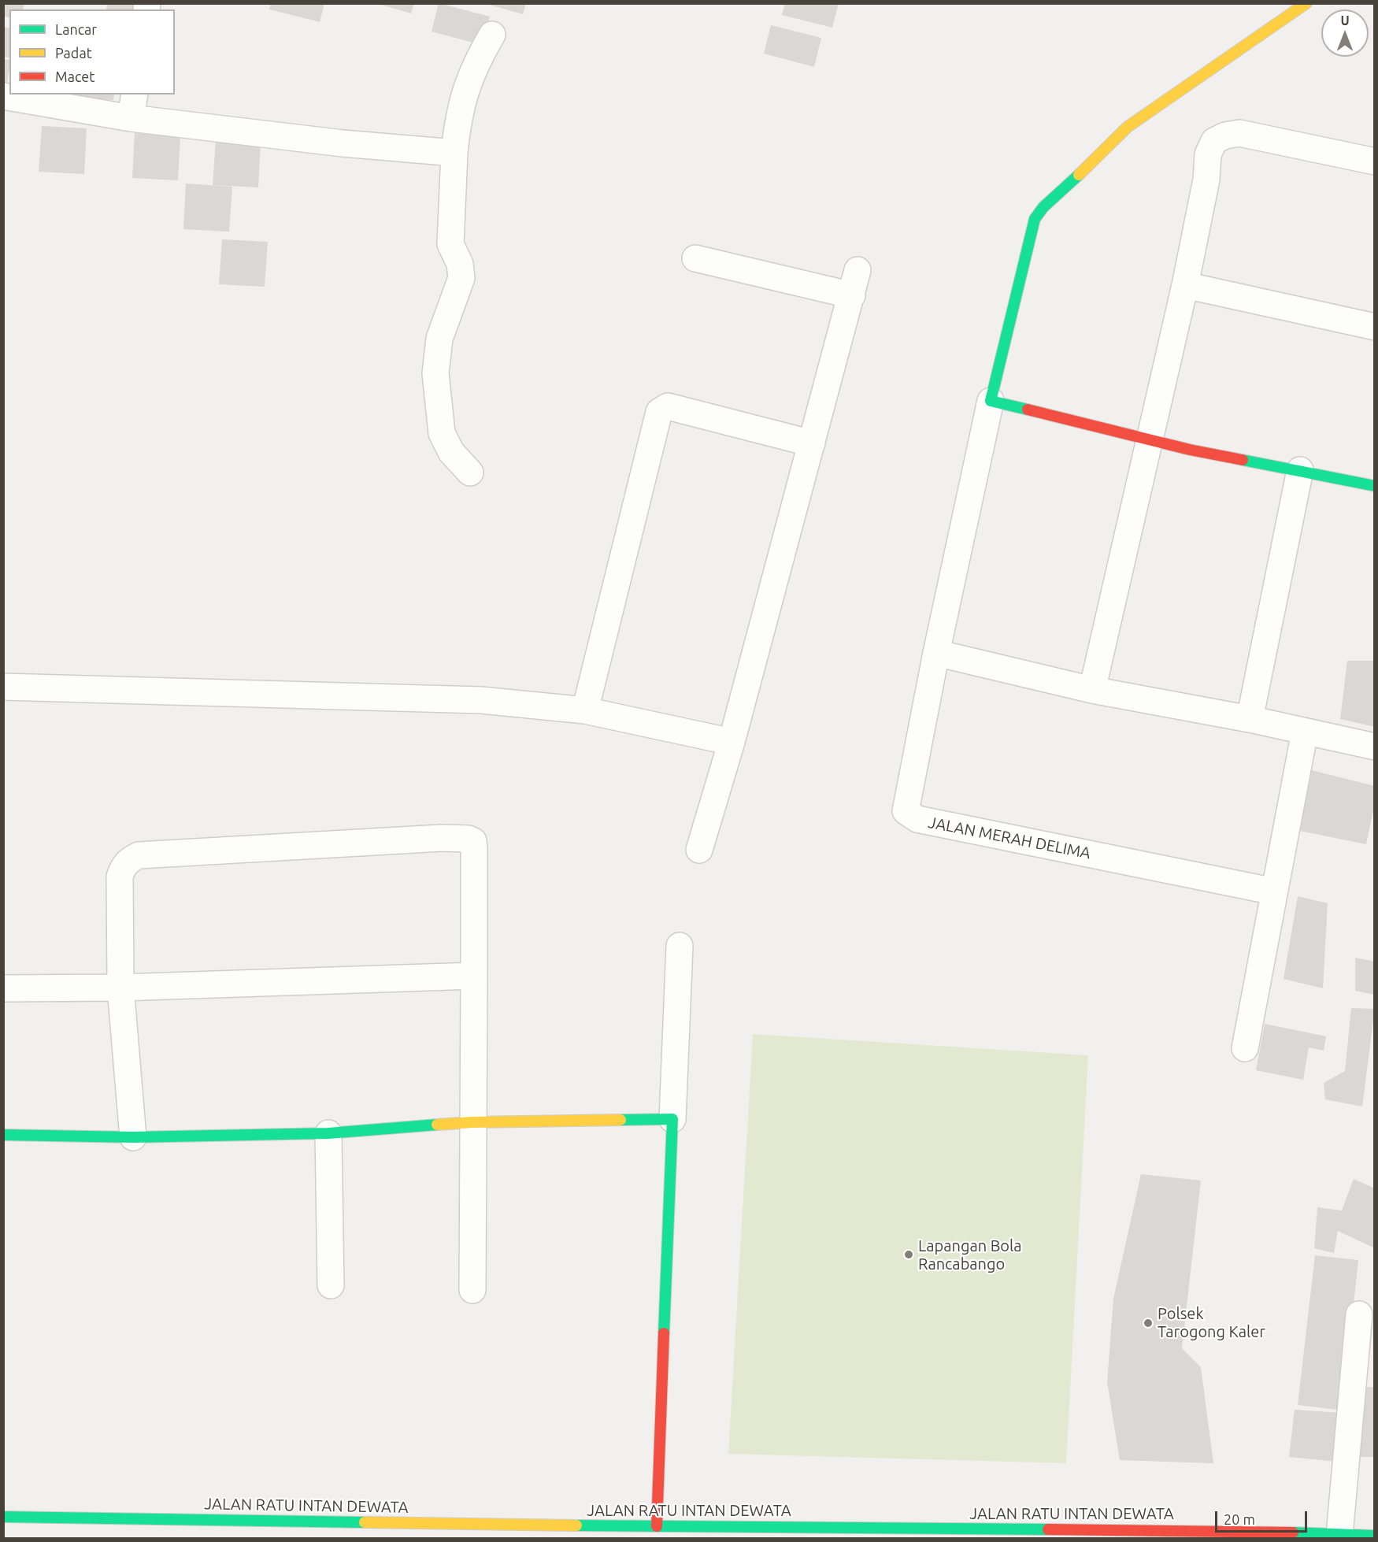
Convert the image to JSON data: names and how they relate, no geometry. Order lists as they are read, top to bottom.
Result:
{
  "streets": {
    "street": ["JALAN MERAH DELIMA", "JALAN RATU INTAN DEWATA"]
  },
  "places": ["Lapangan Bola Rancabango", "Polsek Tarogong Kaler"],
  "legend": ["Lancar", "Padat", "Macet"],
  "scale_bar": "20 m",
  "north": "top"
}
